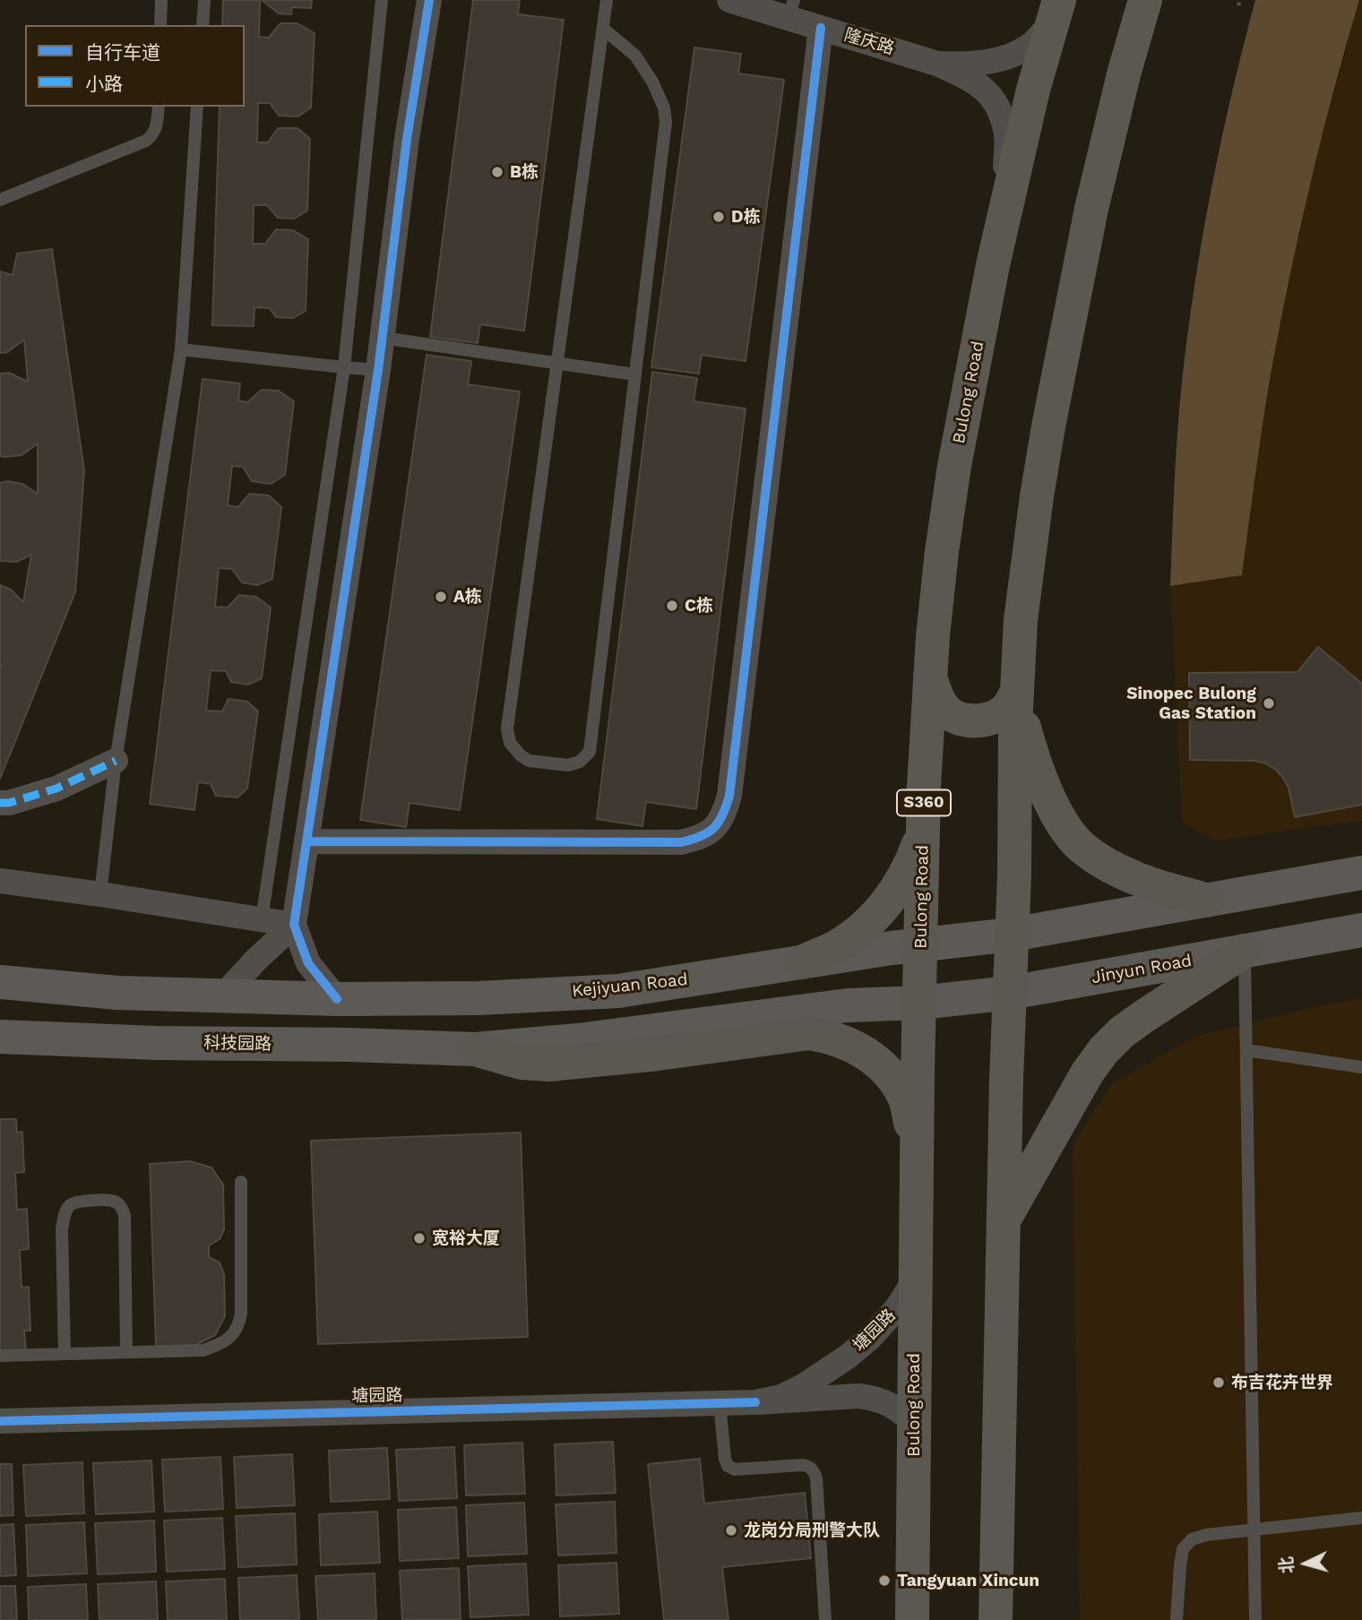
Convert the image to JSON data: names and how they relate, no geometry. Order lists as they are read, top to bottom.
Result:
{
  "streets": {
    "main road": [
      "Bulong Road",
      "S360",
      "Jinyun Road",
      "Kejiyuan Road",
      "科技园路"
    ],
    "street": ["隆庆路", "塘园路"]
  },
  "crossings": [
    ["隆庆路", "Bulong Road"],
    ["Bulong Road", "Jinyun Road"],
    ["Bulong Road", "Kejiyuan Road"],
    ["Bulong Road", "塘园路"]
  ],
  "places": [
    "B栋",
    "D栋",
    "A栋",
    "C栋",
    "Sinopec Bulong Gas Station",
    "宽裕大厦",
    "布吉花卉世界",
    "龙岗分局刑警大队",
    "Tangyuan Xincun"
  ],
  "legend": ["自行车道", "小路"],
  "north": "left"
}
